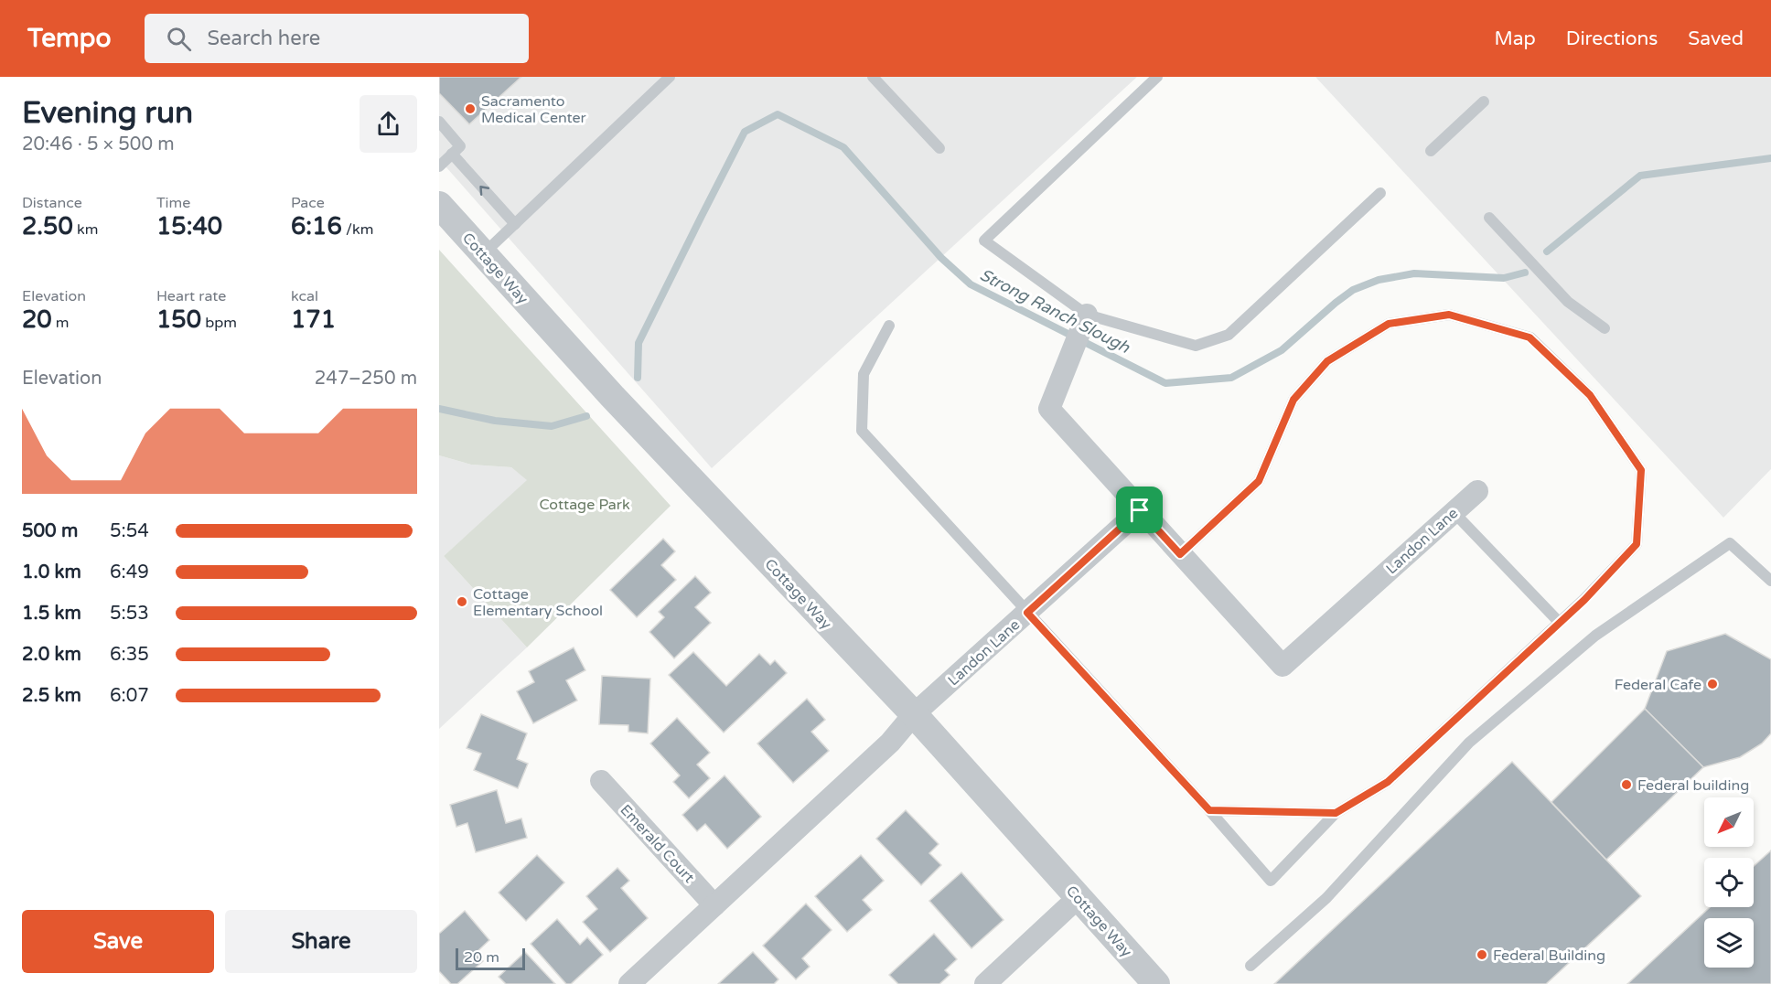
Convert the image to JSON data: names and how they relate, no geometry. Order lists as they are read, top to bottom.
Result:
{
  "streets": {
    "street": ["Cottage Way", "Landon Lane", "Emerald Court"]
  },
  "crossings": [
    ["Cottage Way", "Landon Lane"],
    ["Landon Lane", "Emerald Court"]
  ],
  "water": ["Strong Ranch Slough"],
  "parks": ["Cottage Park"],
  "places": [
    "Sacramento Medical Center",
    "Cottage Elementary School",
    "Federal Cafe",
    "Federal building",
    "Federal Building"
  ],
  "scale_bar": "20 m",
  "north": "bottom left",
  "page": {
    "header": "Tempo",
    "search": "Search here",
    "nav": ["Map", "Directions", "Saved"],
    "heading": ["Evening run", "20:46 · 5 × 500 m"],
    "stats": [
      ["Distance", "2.50 km"],
      ["Time", "15:40"],
      ["Pace", "6:16 /km"],
      ["Elevation", "20 m"],
      ["Heart rate", "150 bpm"],
      ["kcal", "171"]
    ],
    "chart": ["Elevation", "247–250 m"],
    "list": [
      {
        "name": "500 m",
        "note": "5:54"
      },
      {
        "name": "1.0 km",
        "note": "6:49"
      },
      {
        "name": "1.5 km",
        "note": "5:53"
      },
      {
        "name": "2.0 km",
        "note": "6:35"
      },
      {
        "name": "2.5 km",
        "note": "6:07"
      }
    ],
    "buttons": ["Save", "Share"],
    "scale": "20 m"
  }
}
